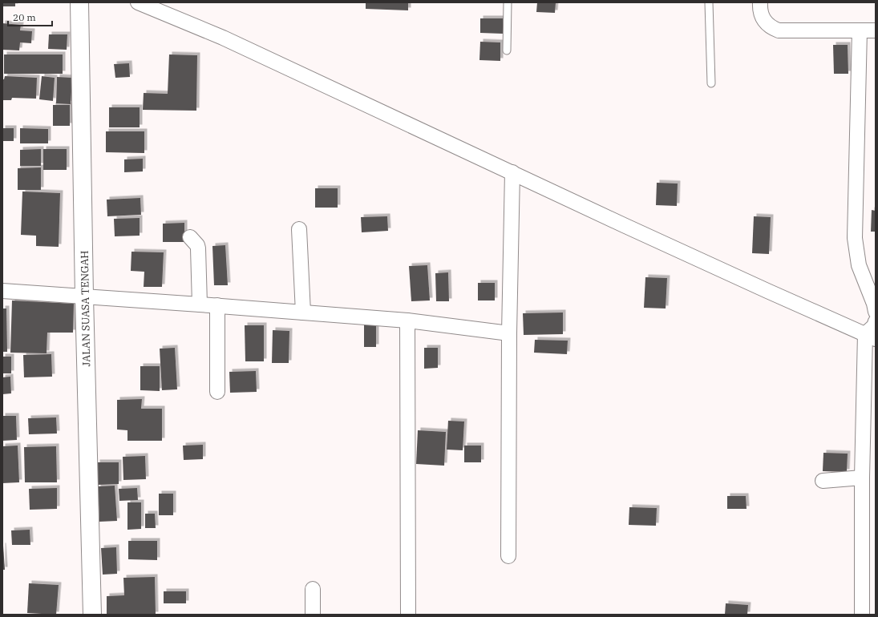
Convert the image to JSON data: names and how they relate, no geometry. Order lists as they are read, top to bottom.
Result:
{
  "streets": {
    "street": ["JALAN SUASA TENGAH"]
  },
  "scale_bar": "20 m"
}
